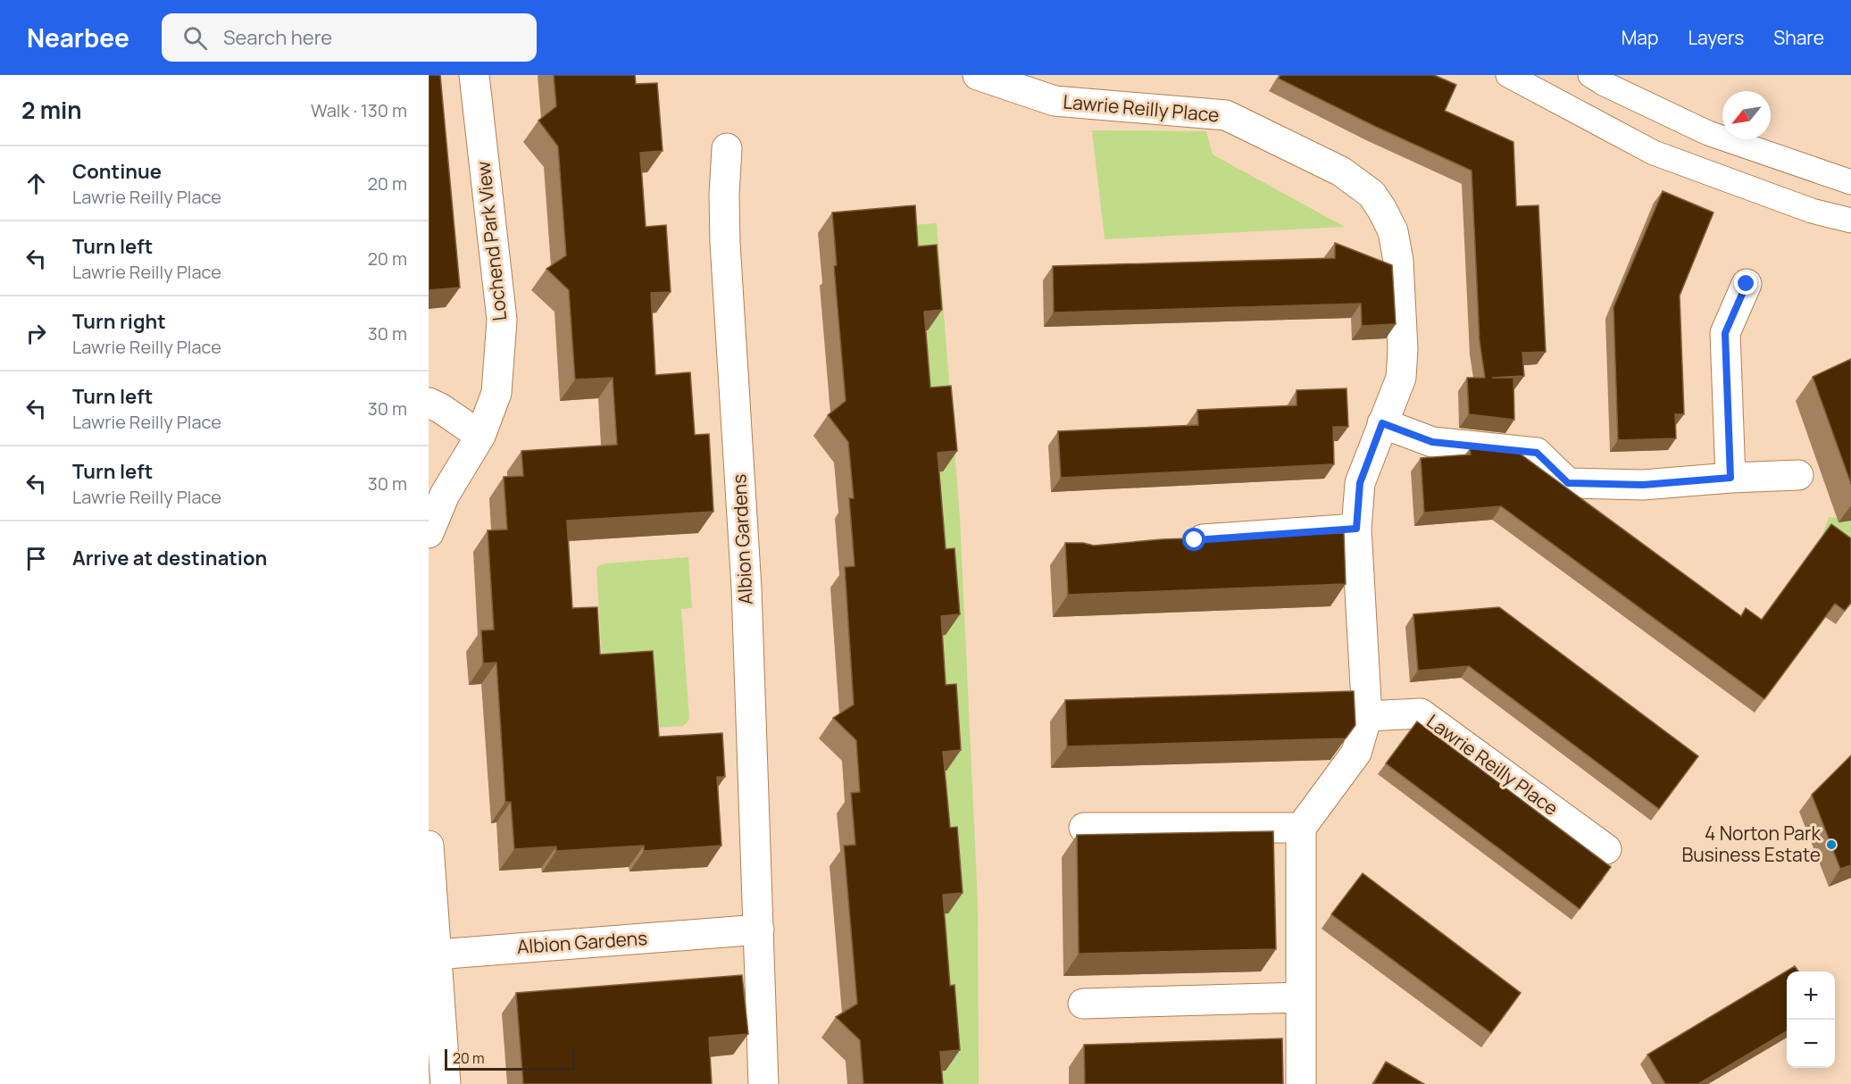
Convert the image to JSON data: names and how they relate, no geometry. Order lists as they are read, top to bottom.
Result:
{
  "streets": {
    "street": ["Lawrie Reilly Place", "Lochend Park View", "Albion Gardens"]
  },
  "places": ["4 Norton Park Business Estate"],
  "scale_bar": "20 m",
  "north": "bottom left",
  "page": {
    "header": "Nearbee",
    "search": "Search here",
    "nav": ["Map", "Layers", "Share"],
    "heading": ["2 min", "Walk · 130 m"],
    "list": [
      ["Continue", "Lawrie Reilly Place", "20 m"],
      ["Turn left", "Lawrie Reilly Place", "20 m"],
      ["Turn right", "Lawrie Reilly Place", "30 m"],
      ["Turn left", "Lawrie Reilly Place", "30 m"],
      ["Turn left", "Lawrie Reilly Place", "30 m"],
      "Arrive at destination"
    ],
    "map_buttons": ["+", "−"],
    "scale": "20 m"
  }
}
